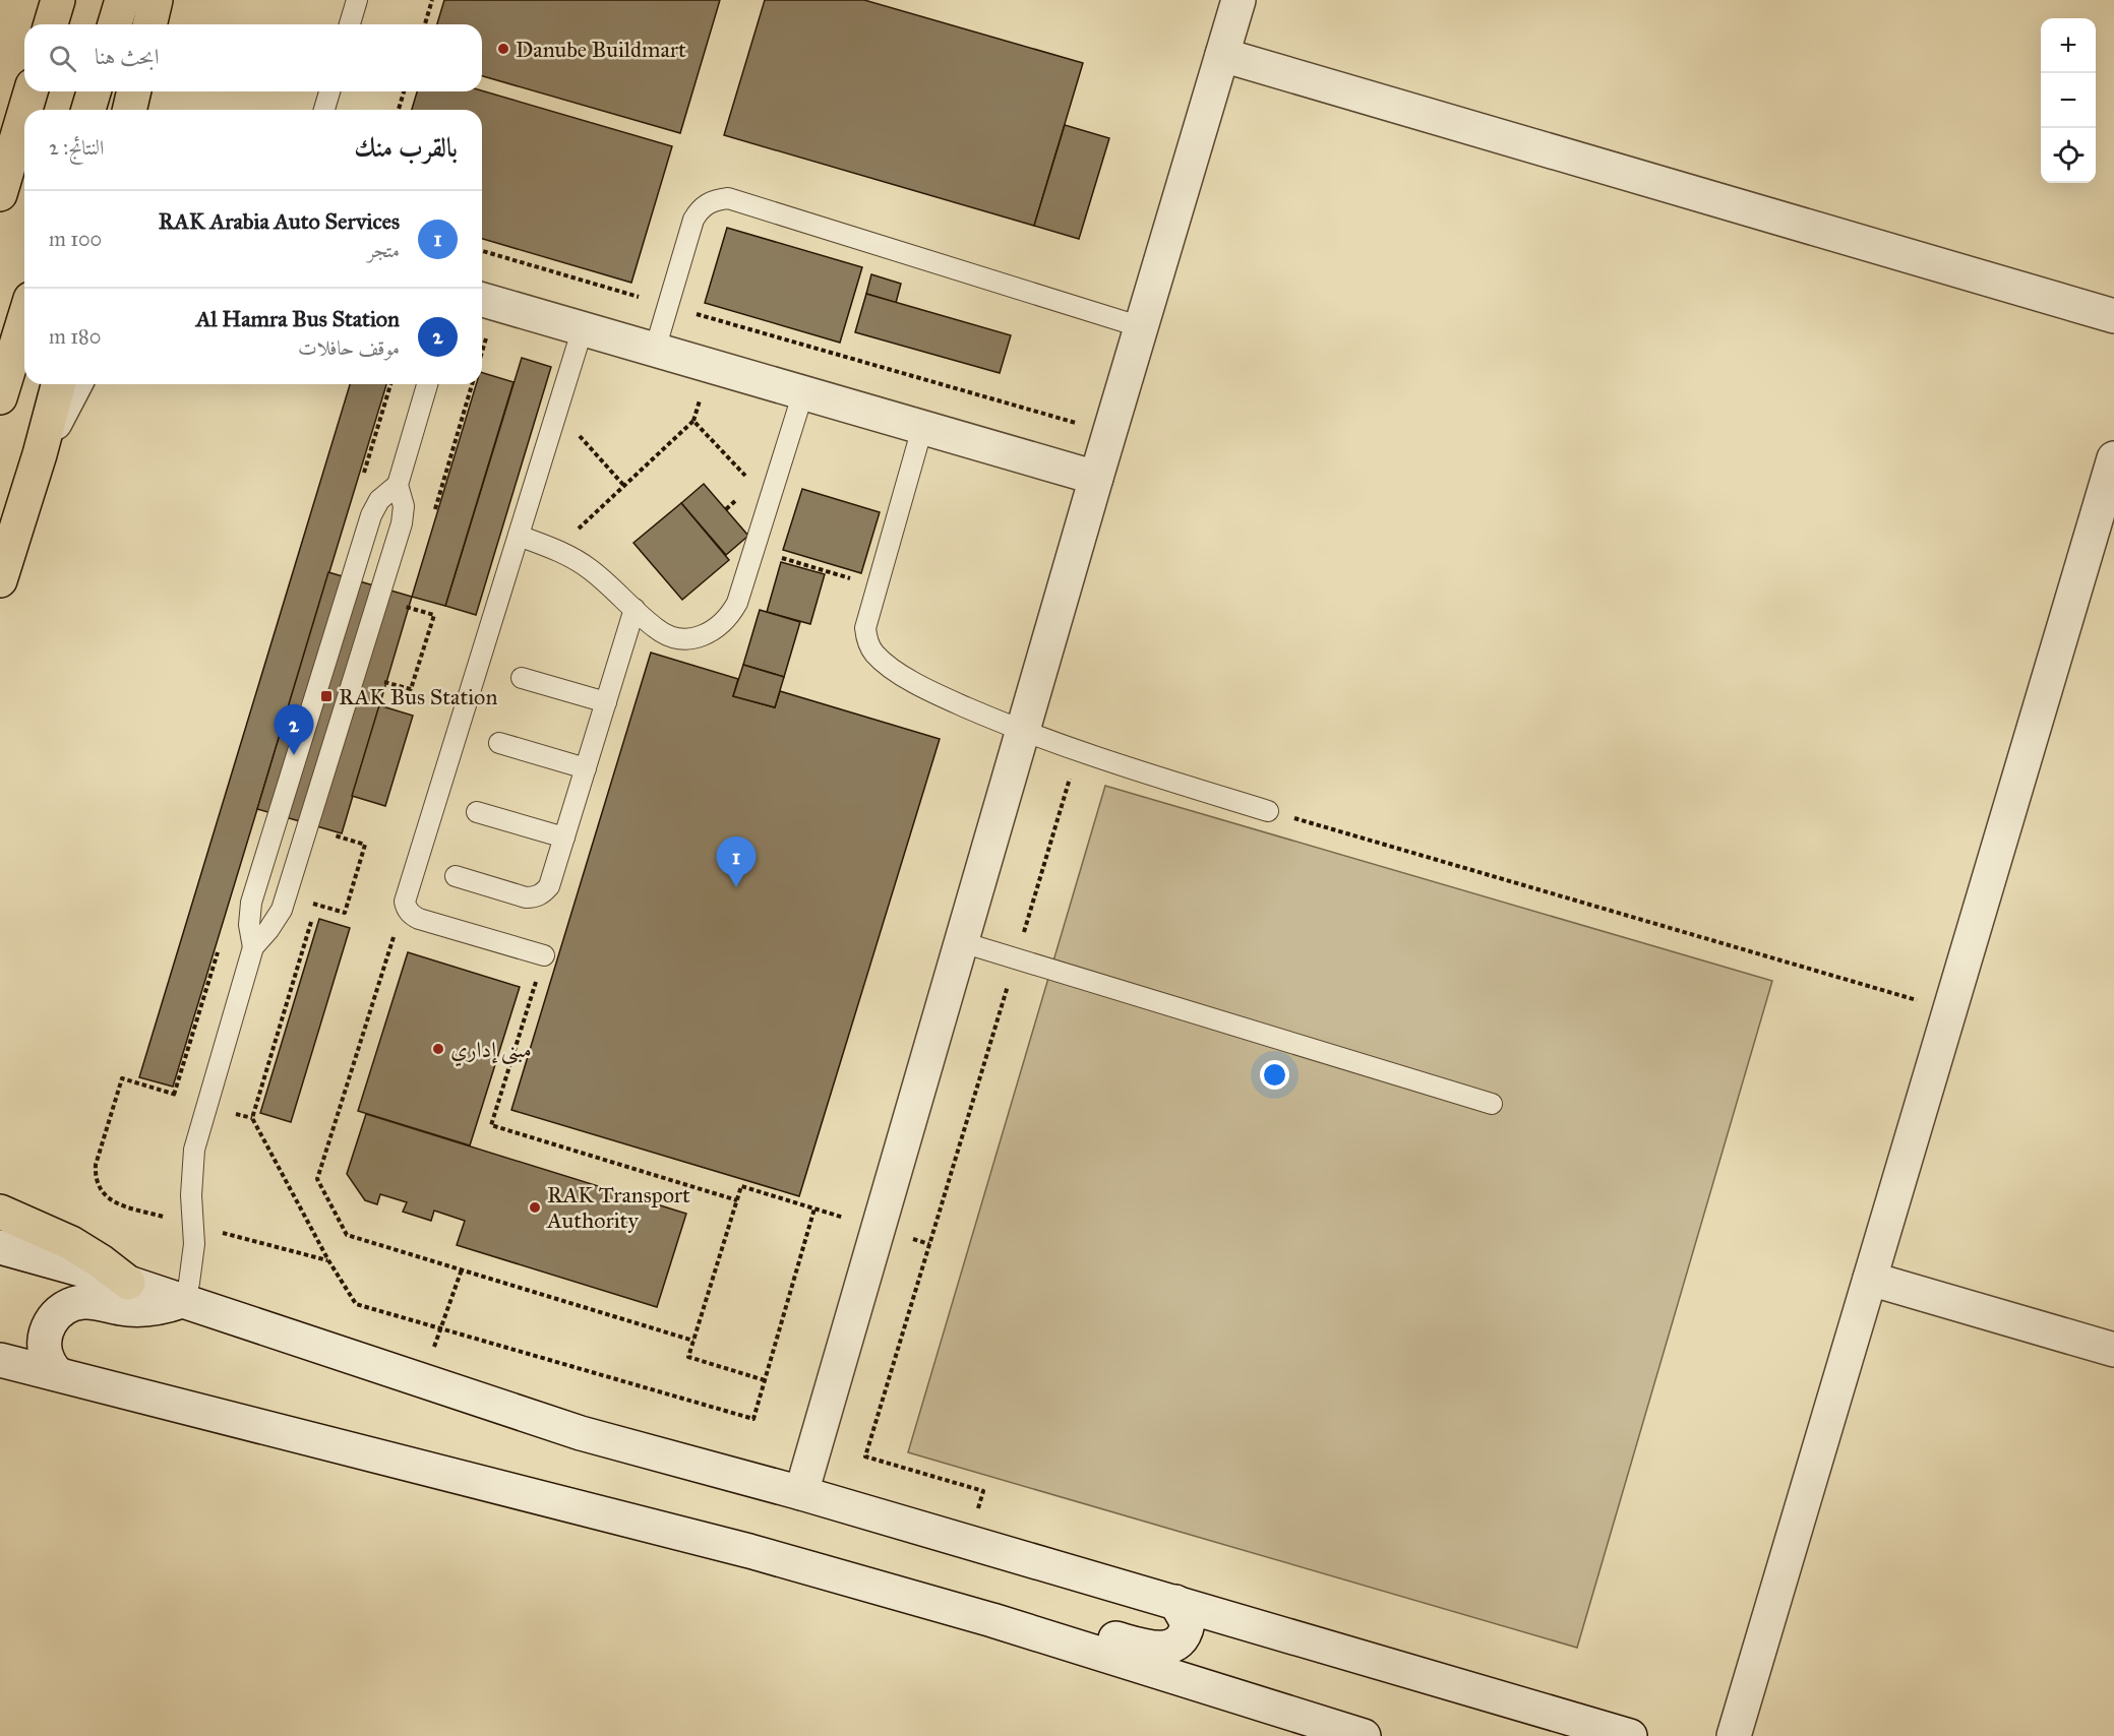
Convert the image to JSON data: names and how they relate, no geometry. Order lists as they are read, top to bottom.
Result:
{
  "places": {
    "other": ["Danube Buildmart", "مبنى إداري", "RAK Transport Authority"],
    "transit": ["RAK Bus Station"]
  },
  "page": {
    "map_buttons": ["+", "−"],
    "search": "ابحث هنا",
    "heading": ["بالقرب منك", "النتائج: 2"],
    "list": [
      {
        "mark": "1",
        "name": "RAK Arabia Auto Services",
        "note": "متجر",
        "value": "100 m"
      },
      {
        "mark": "2",
        "name": "Al Hamra Bus Station",
        "note": "موقف حافلات",
        "value": "180 m"
      }
    ],
    "pins": ["2", "1"]
  }
}
